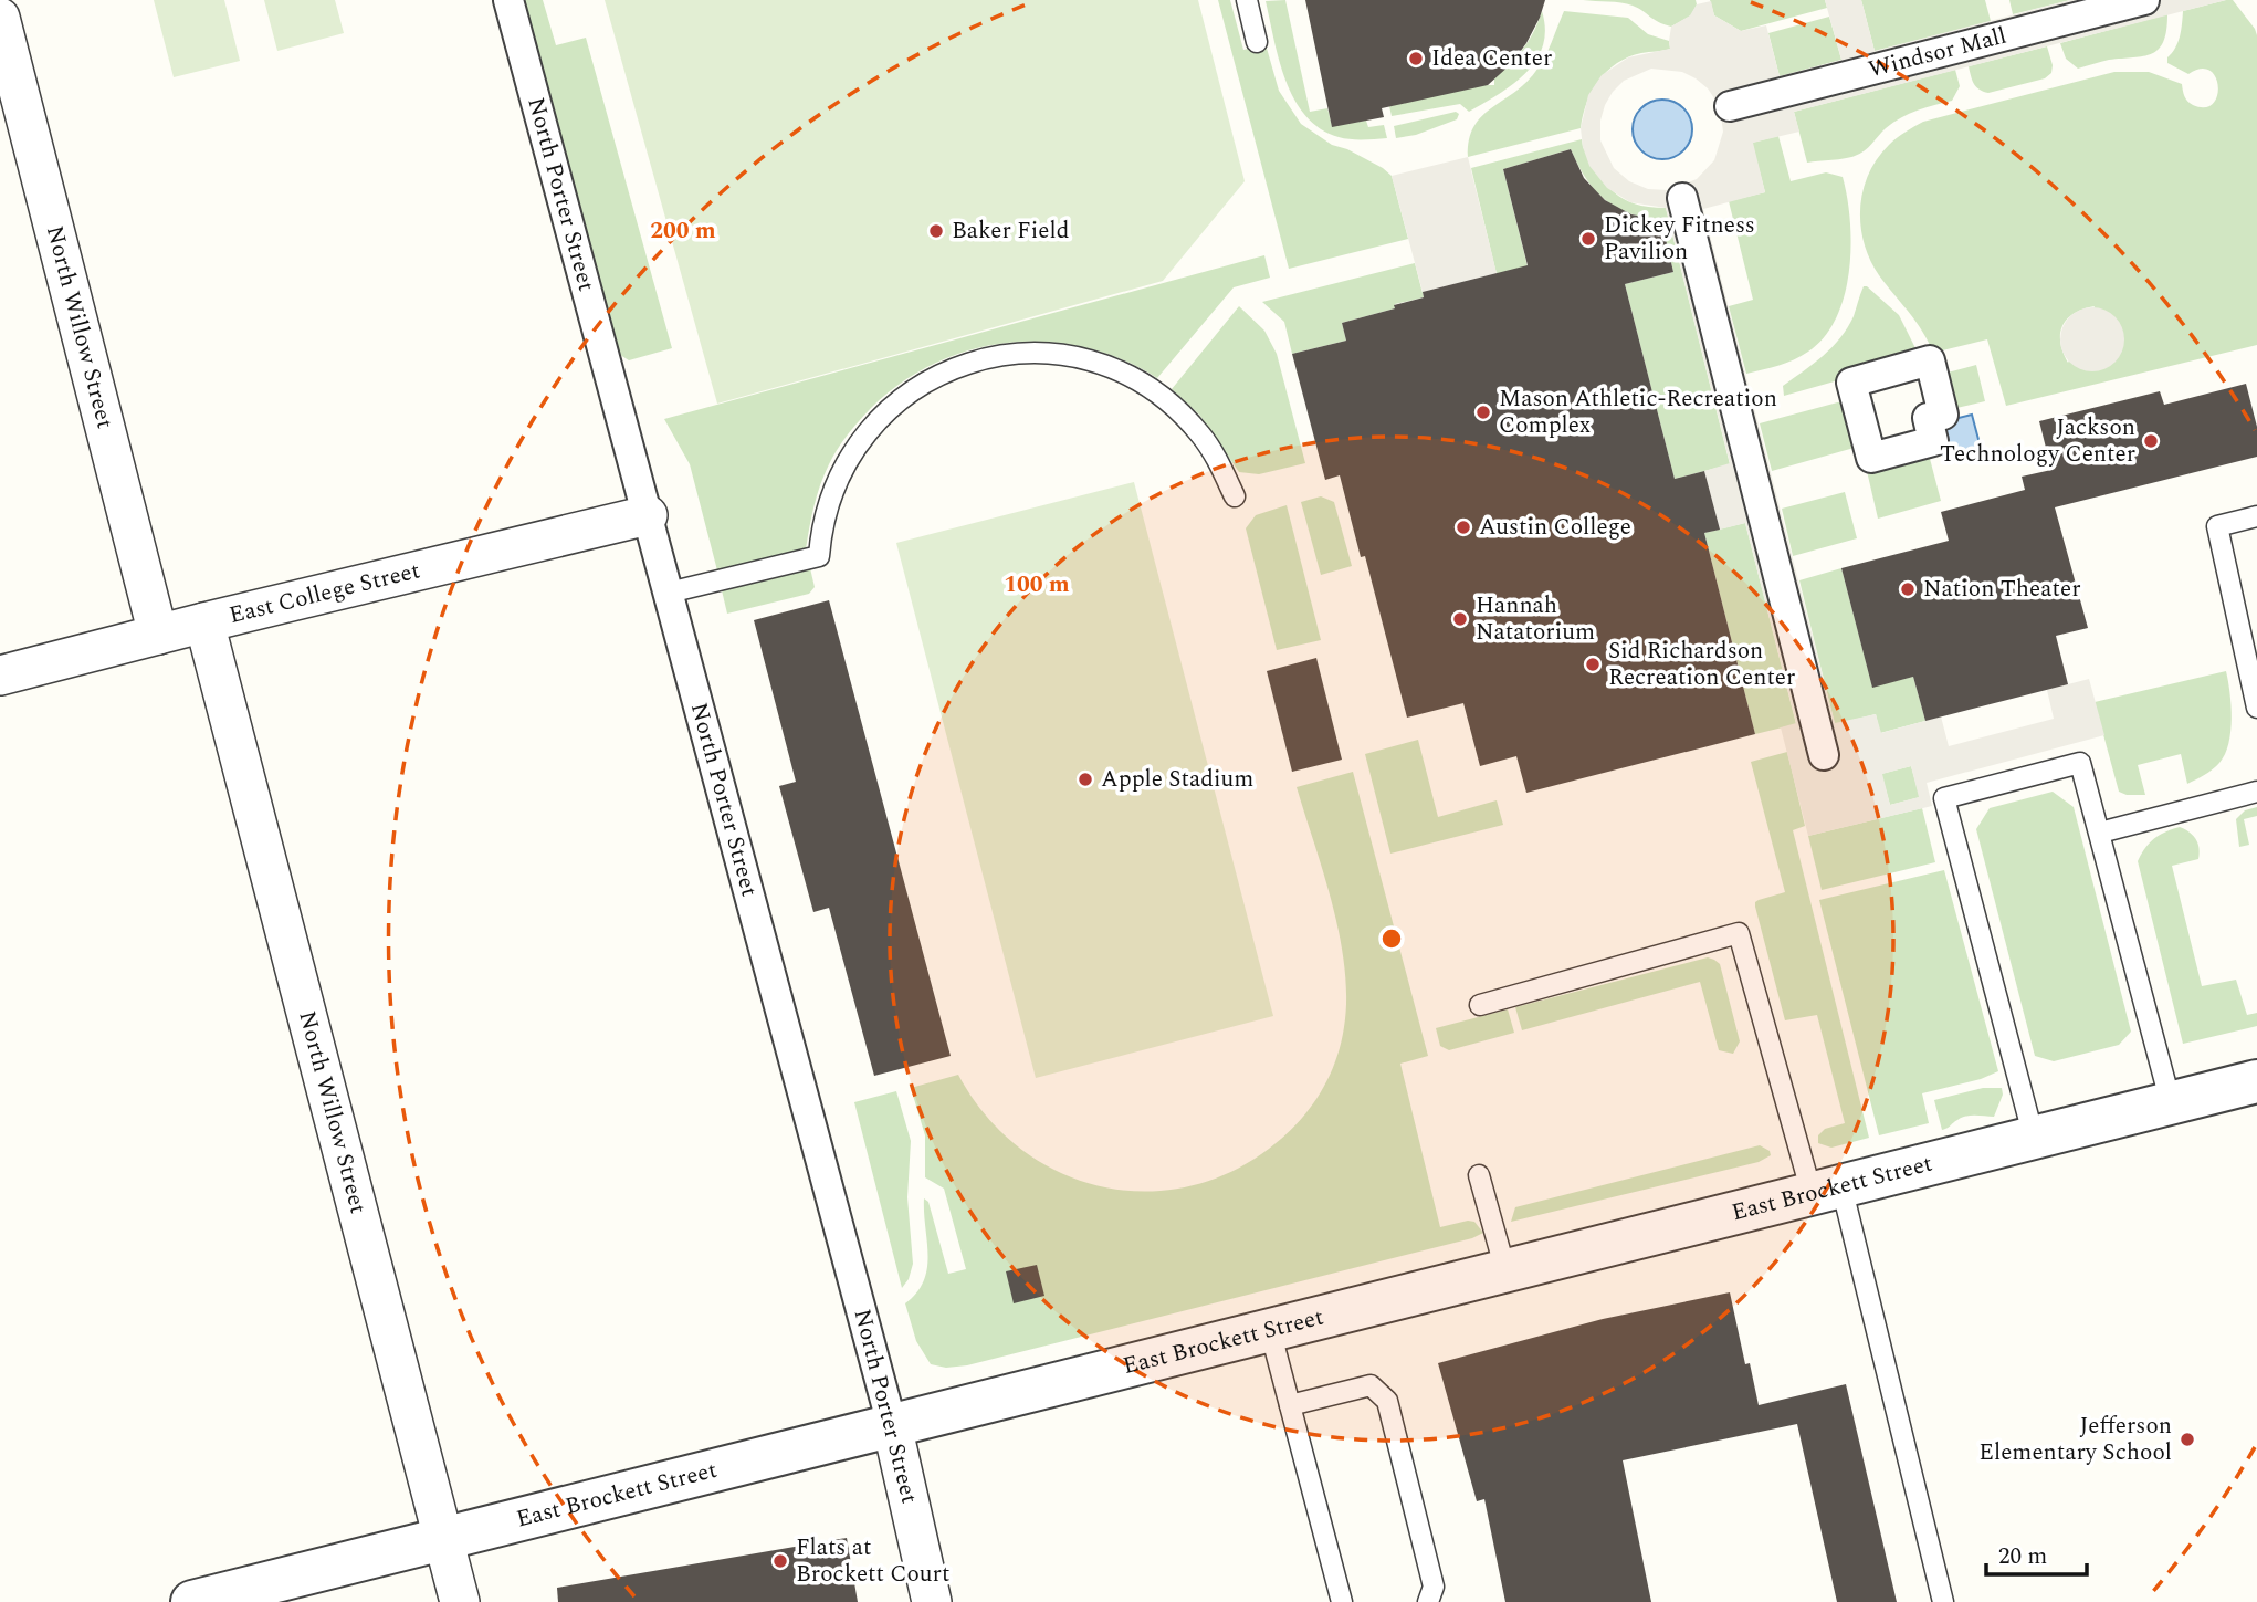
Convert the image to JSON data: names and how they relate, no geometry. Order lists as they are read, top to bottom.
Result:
{
  "streets": {
    "street": [
      "Windsor Mall",
      "North Porter Street",
      "North Willow Street",
      "East College Street",
      "East Brockett Street"
    ]
  },
  "crossings": [
    ["North Porter Street", "East College Street"],
    ["North Porter Street", "East Brockett Street"],
    ["North Willow Street", "East College Street"],
    ["North Willow Street", "East Brockett Street"]
  ],
  "places": [
    "Idea Center",
    "Baker Field",
    "Dickey Fitness Pavilion",
    "Mason Athletic-Recreation Complex",
    "Jackson Technology Center",
    "Austin College",
    "Nation Theater",
    "Hannah Natatorium",
    "Sid Richardson Recreation Center",
    "Apple Stadium",
    "Jefferson Elementary School",
    "Flats at Brockett Court"
  ],
  "scale_bar": "20 m",
  "rings": ["200 m", "100 m"]
}
